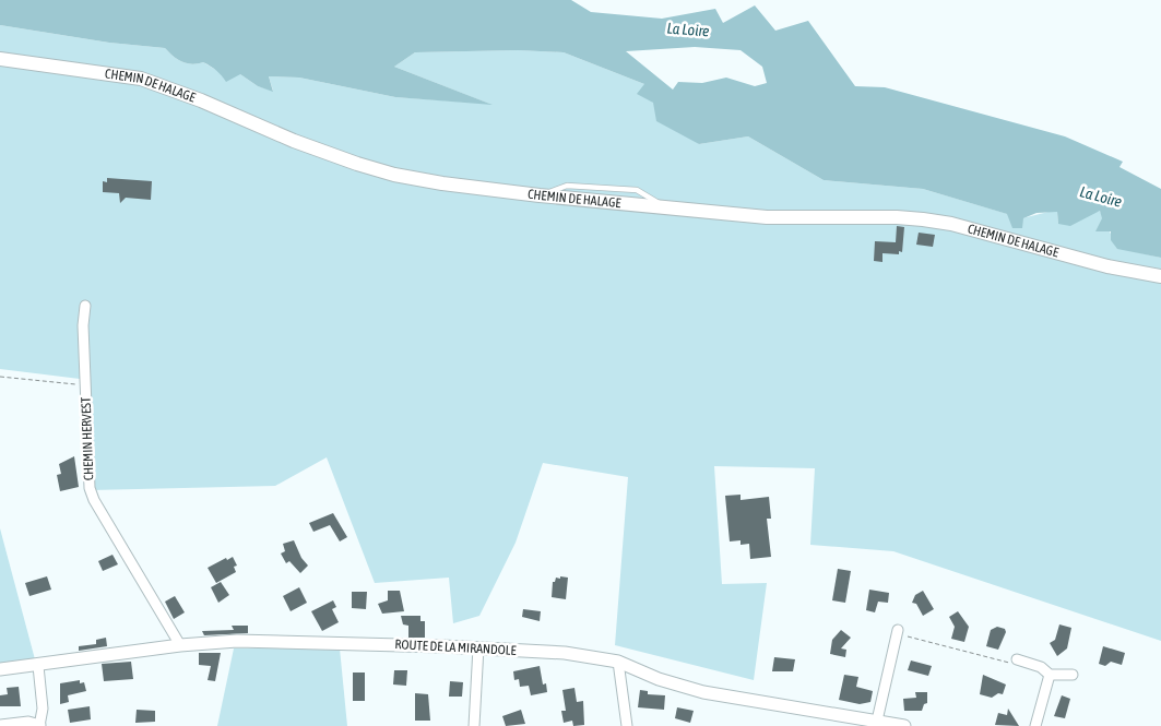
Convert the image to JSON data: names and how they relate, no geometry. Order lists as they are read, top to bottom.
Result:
{
  "streets": {
    "main road": ["CHEMIN DE HALAGE"],
    "street": ["CHEMIN HERVEST", "ROUTE DE LA MIRANDOLE"]
  },
  "crossings": [
    ["CHEMIN HERVEST", "ROUTE DE LA MIRANDOLE"]
  ],
  "water": ["La Loire"]
}
